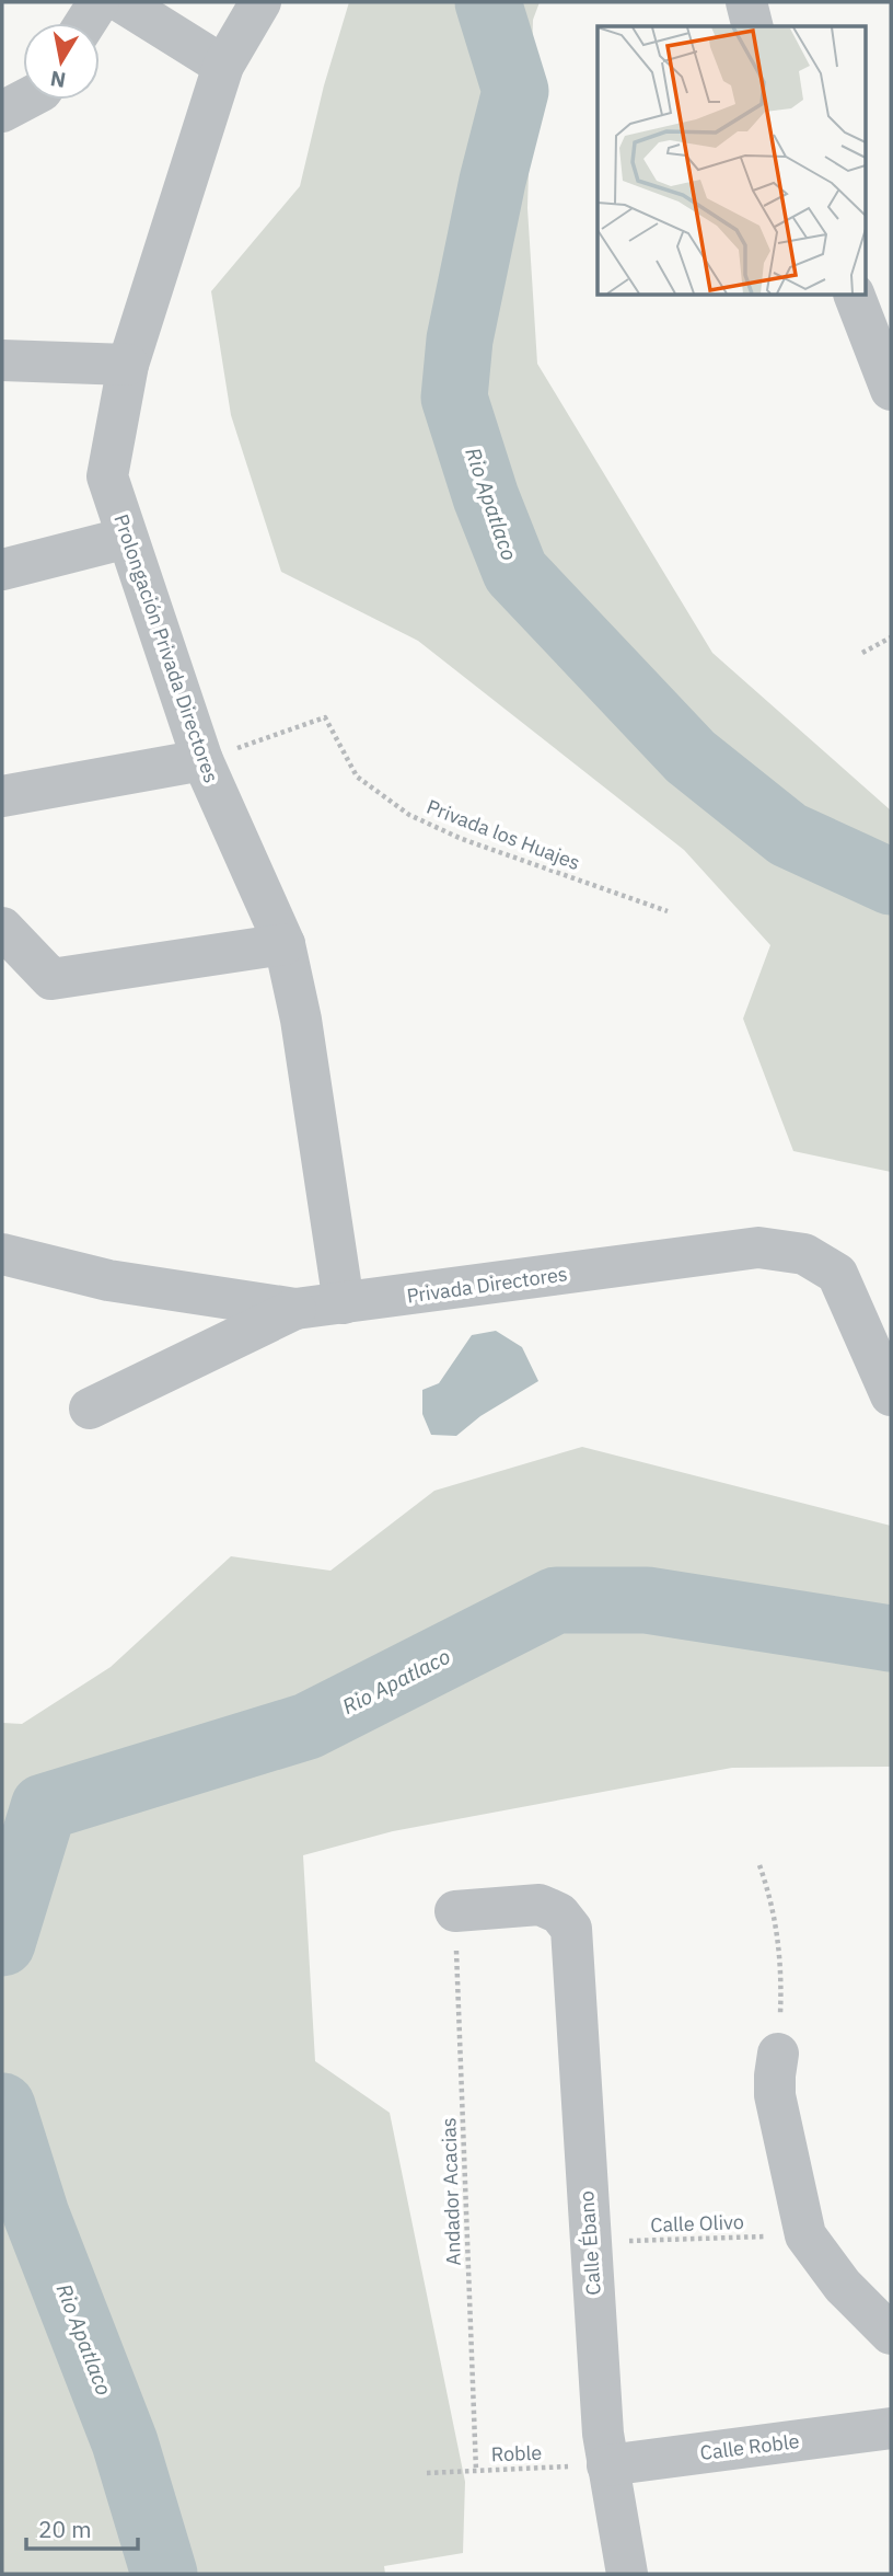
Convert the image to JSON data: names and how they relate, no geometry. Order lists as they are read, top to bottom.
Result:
{
  "streets": {
    "street": [
      "Prolongación Privada Directores",
      "Privada Directores",
      "Calle Ébano",
      "Calle Roble"
    ],
    "path": [
      "Privada los Huajes",
      "Andador Acacias",
      "Calle Olivo",
      "Roble"
    ]
  },
  "crossings": [
    ["Prolongación Privada Directores", "Privada los Huajes"],
    ["Prolongación Privada Directores", "Privada Directores"],
    ["Andador Acacias", "Calle Ébano"],
    ["Andador Acacias", "Roble"],
    ["Calle Olivo", "Calle Ébano"],
    ["Calle Ébano", "Calle Roble"],
    ["Calle Ébano", "Roble"],
    ["Calle Roble", "Roble"]
  ],
  "water": ["Rio Apatlaco"],
  "scale_bar": "20 m",
  "north": "bottom"
}
